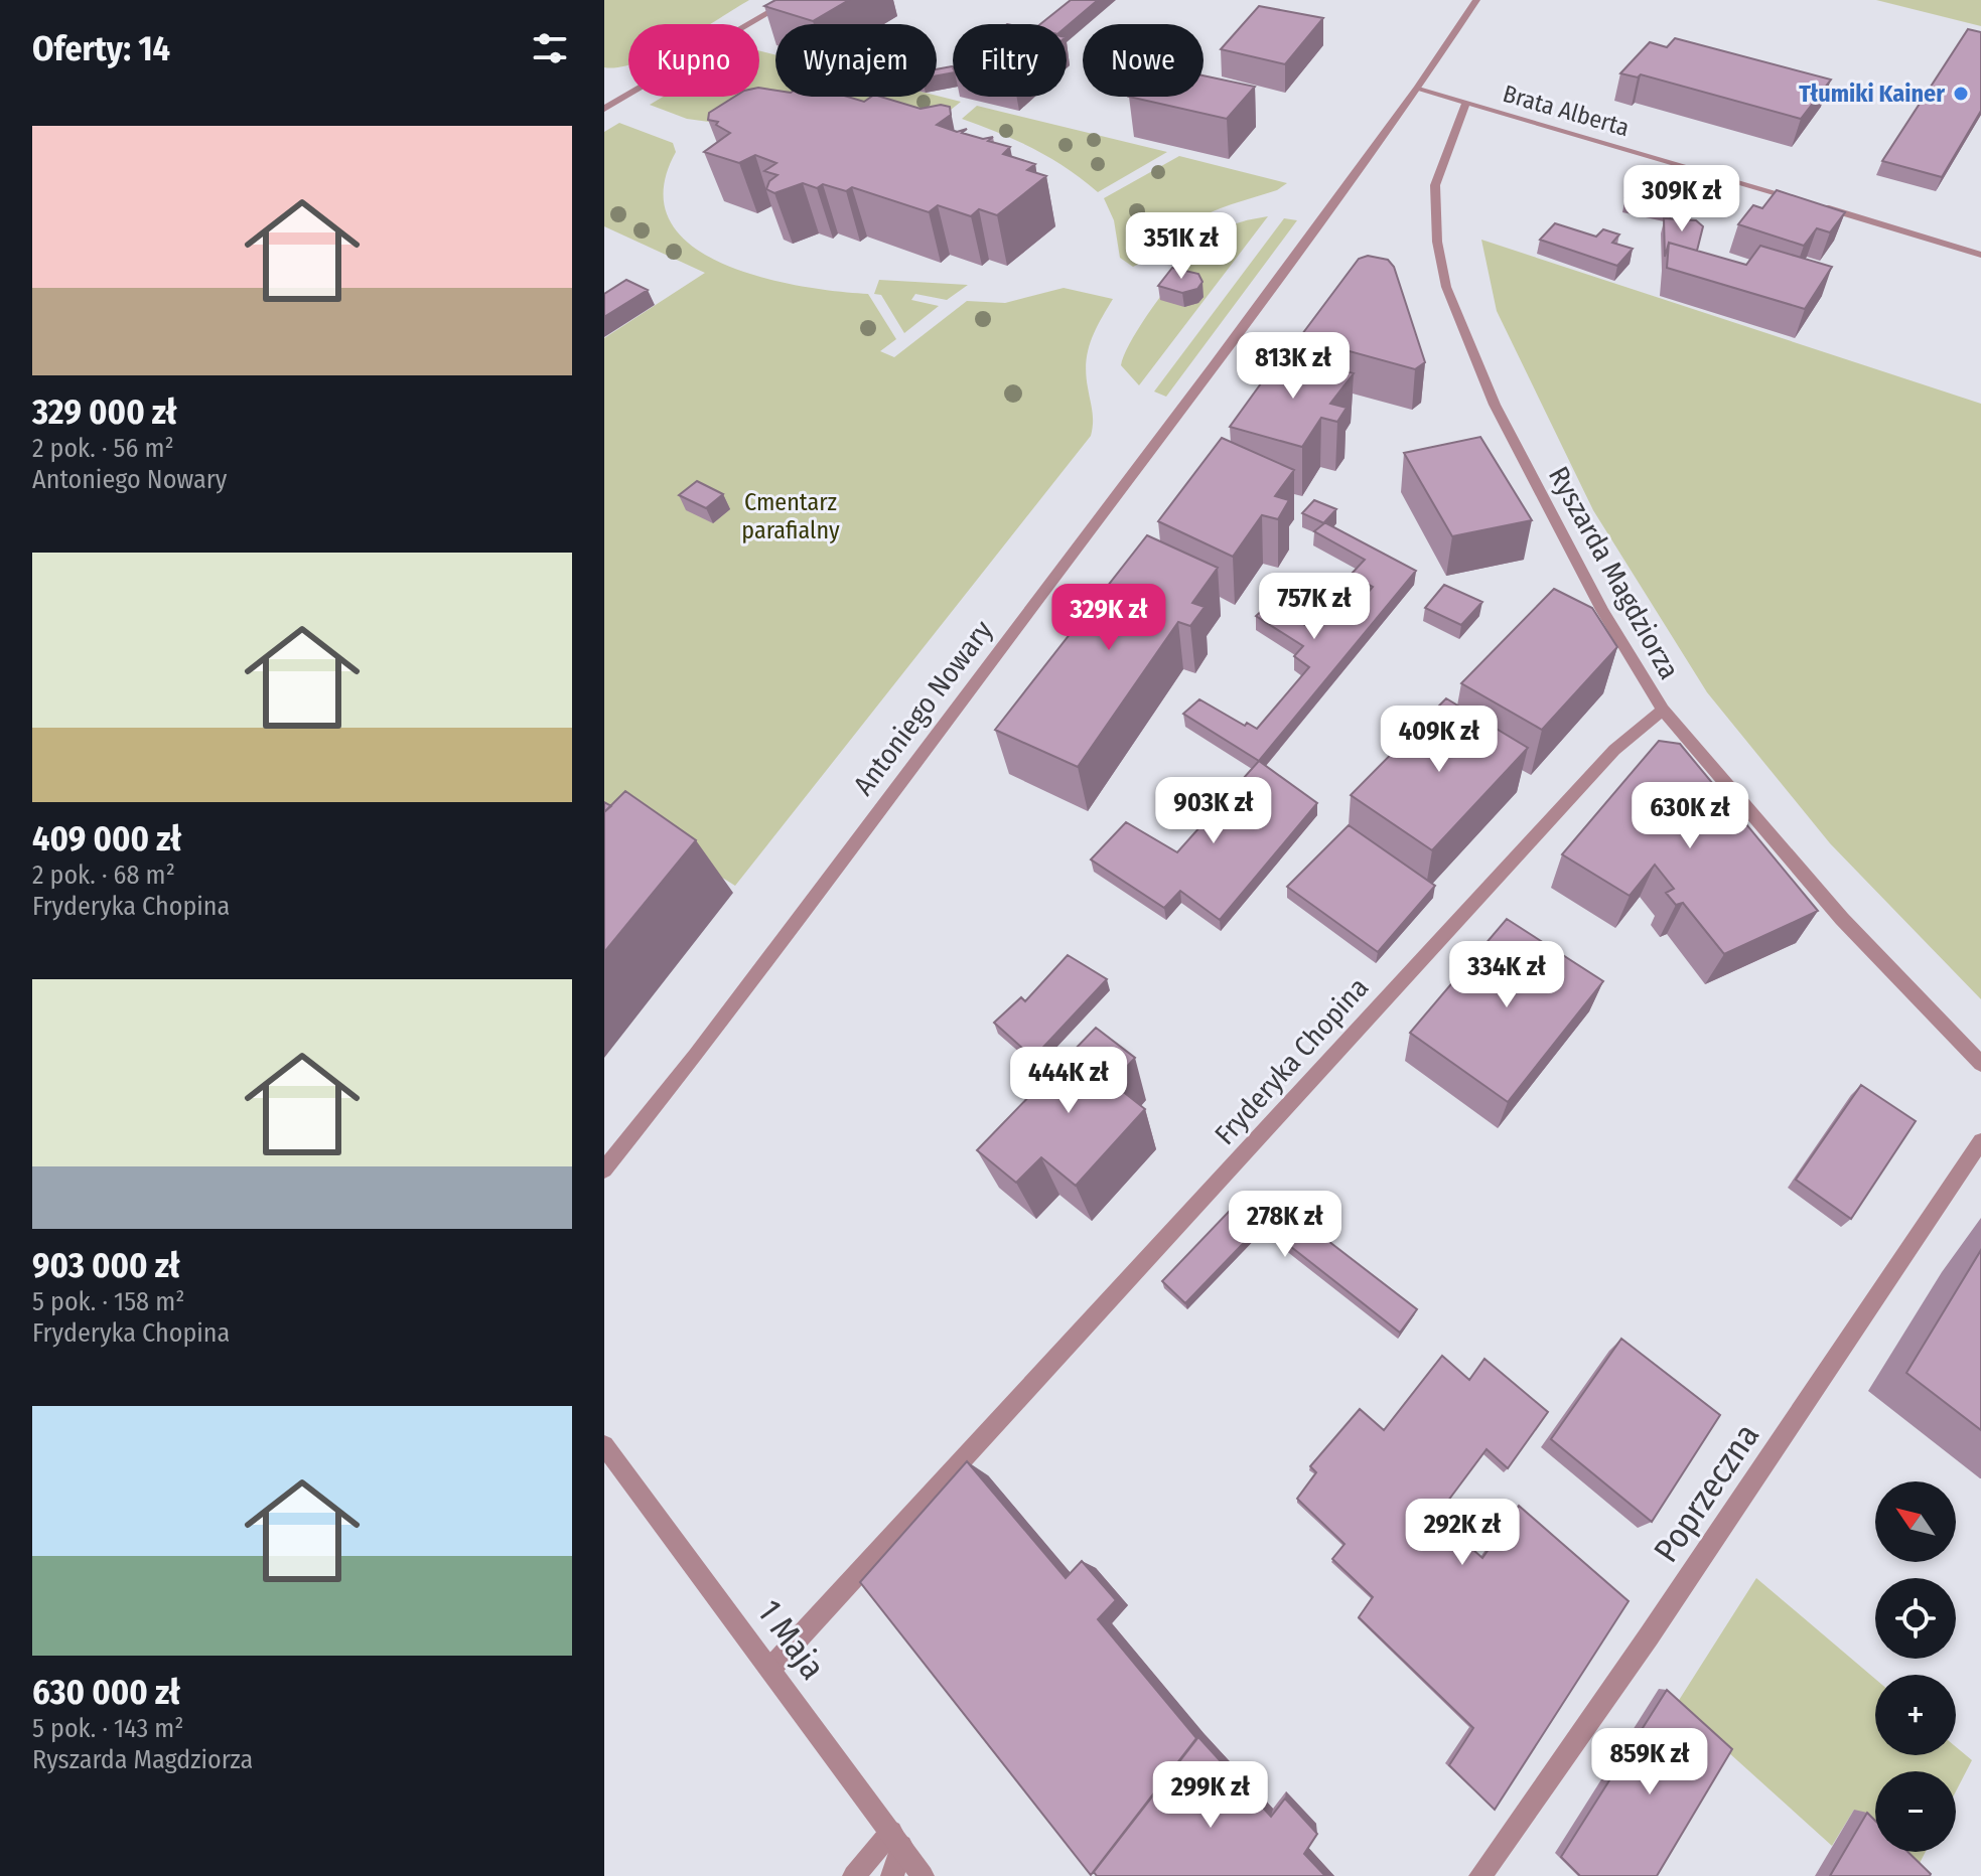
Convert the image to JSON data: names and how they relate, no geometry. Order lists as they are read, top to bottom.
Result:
{
  "streets": {
    "street": [
      "Brata Alberta",
      "Ryszarda Magdziorza",
      "Antoniego Nowary",
      "Fryderyka Chopina",
      "Poprzeczna",
      "1 Maja"
    ]
  },
  "crossings": [
    ["Brata Alberta", "Ryszarda Magdziorza"],
    ["Brata Alberta", "Antoniego Nowary"],
    ["Ryszarda Magdziorza", "Fryderyka Chopina"],
    ["Fryderyka Chopina", "1 Maja"]
  ],
  "parks": ["Cmentarz parafialny"],
  "places": ["Tłumiki Kainer"],
  "north": "top left",
  "page": {
    "heading": "Oferty: 14",
    "chip": [
      "Kupno",
      "Wynajem",
      "Filtry",
      "Nowe"
    ],
    "list": [
      {
        "name": "329 000 zł",
        "note": "2 pok. · 56 m² · Antoniego Nowary"
      },
      {
        "name": "409 000 zł",
        "note": "2 pok. · 68 m² · Fryderyka Chopina"
      },
      {
        "name": "903 000 zł",
        "note": "5 pok. · 158 m² · Fryderyka Chopina"
      },
      {
        "name": "630 000 zł",
        "note": "5 pok. · 143 m² · Ryszarda Magdziorza"
      }
    ],
    "price": [
      "309K zł",
      "351K zł",
      "813K zł",
      "757K zł",
      "329K zł",
      "409K zł",
      "903K zł",
      "630K zł",
      "334K zł",
      "444K zł",
      "278K zł",
      "292K zł",
      "859K zł",
      "299K zł"
    ],
    "map_buttons": ["+", "−"]
  }
}
